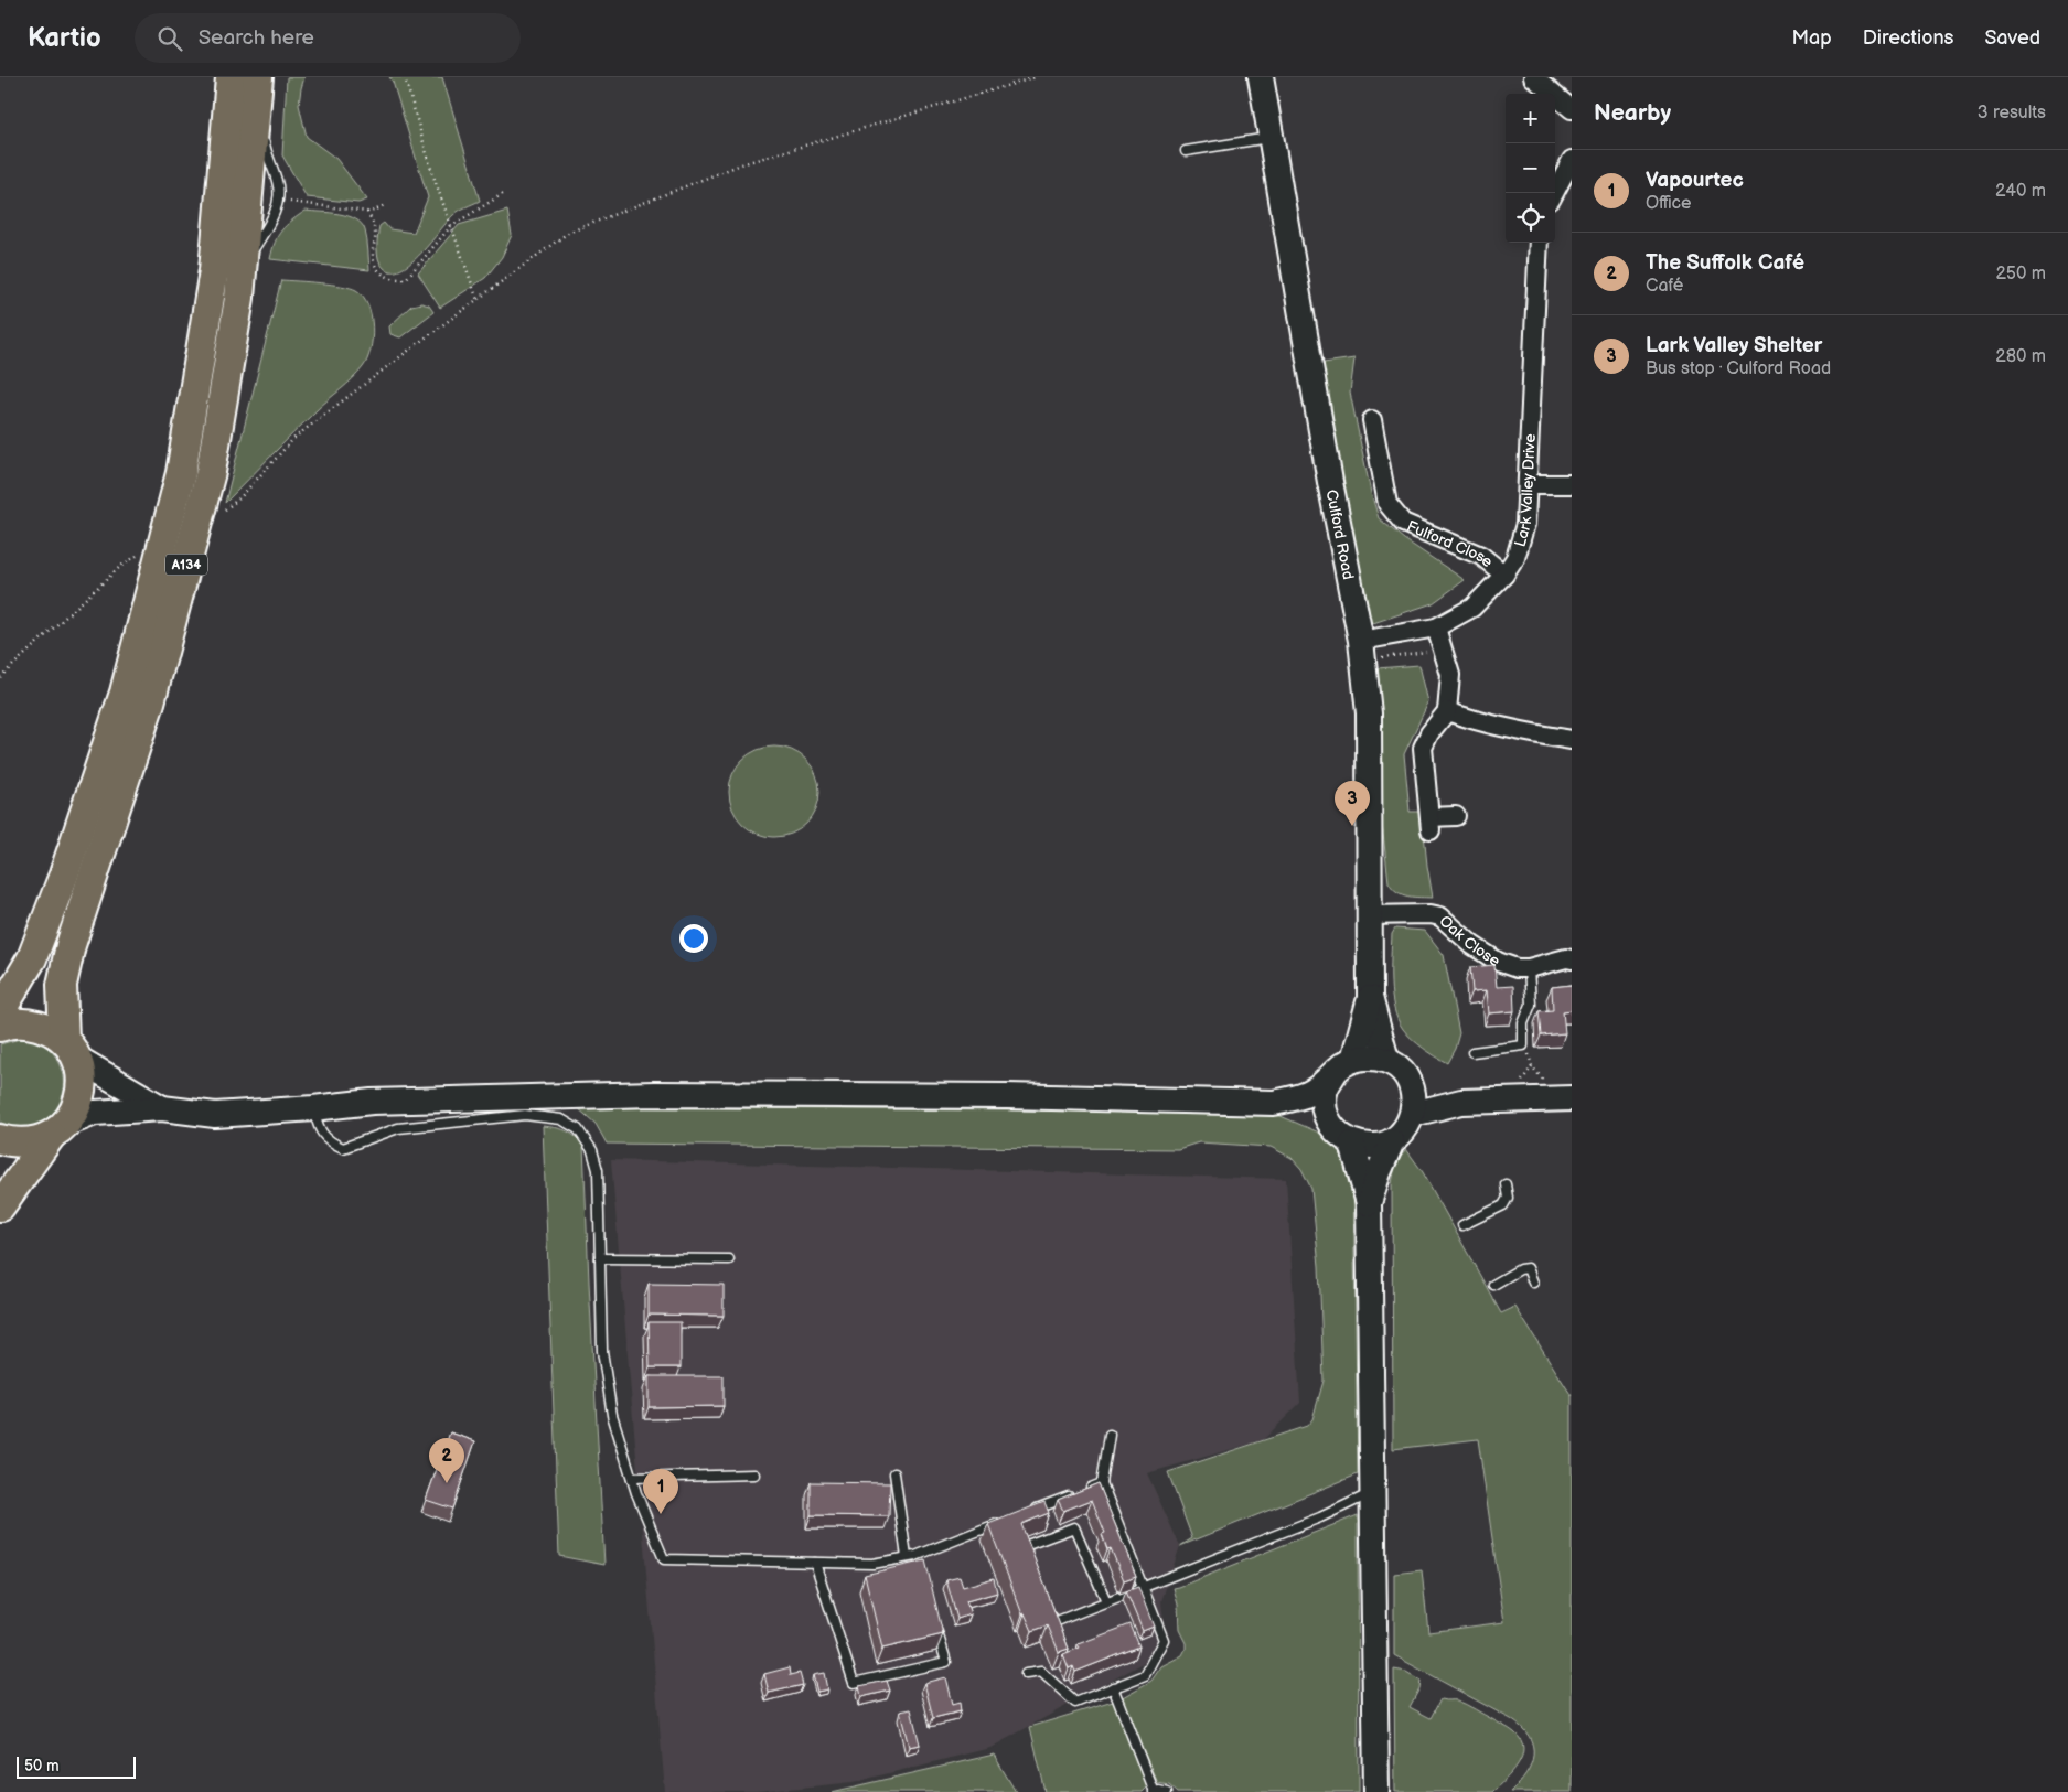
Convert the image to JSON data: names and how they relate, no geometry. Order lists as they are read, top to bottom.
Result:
{
  "streets": {
    "highway": ["A134"],
    "main road": ["Culford Road"],
    "street": ["Lark Valley Drive", "Fulford Close", "Oak Close"]
  },
  "crossings": [
    ["Lark Valley Drive", "Culford Road"],
    ["Lark Valley Drive", "Fulford Close"],
    ["Culford Road", "Oak Close"]
  ],
  "scale_bar": "50 m",
  "page": {
    "header": "Kartio",
    "search": "Search here",
    "nav": ["Map", "Directions", "Saved"],
    "heading": ["Nearby", "3 results"],
    "map_buttons": ["+", "−"],
    "list": [
      {
        "mark": "1",
        "name": "Vapourtec",
        "note": "Office",
        "value": "240 m"
      },
      {
        "mark": "2",
        "name": "The Suffolk Café",
        "note": "Café",
        "value": "250 m"
      },
      {
        "mark": "3",
        "name": "Lark Valley Shelter",
        "note": "Bus stop · Culford Road",
        "value": "280 m"
      }
    ],
    "pins": ["3", "2", "1"],
    "scale": "50 m"
  }
}
